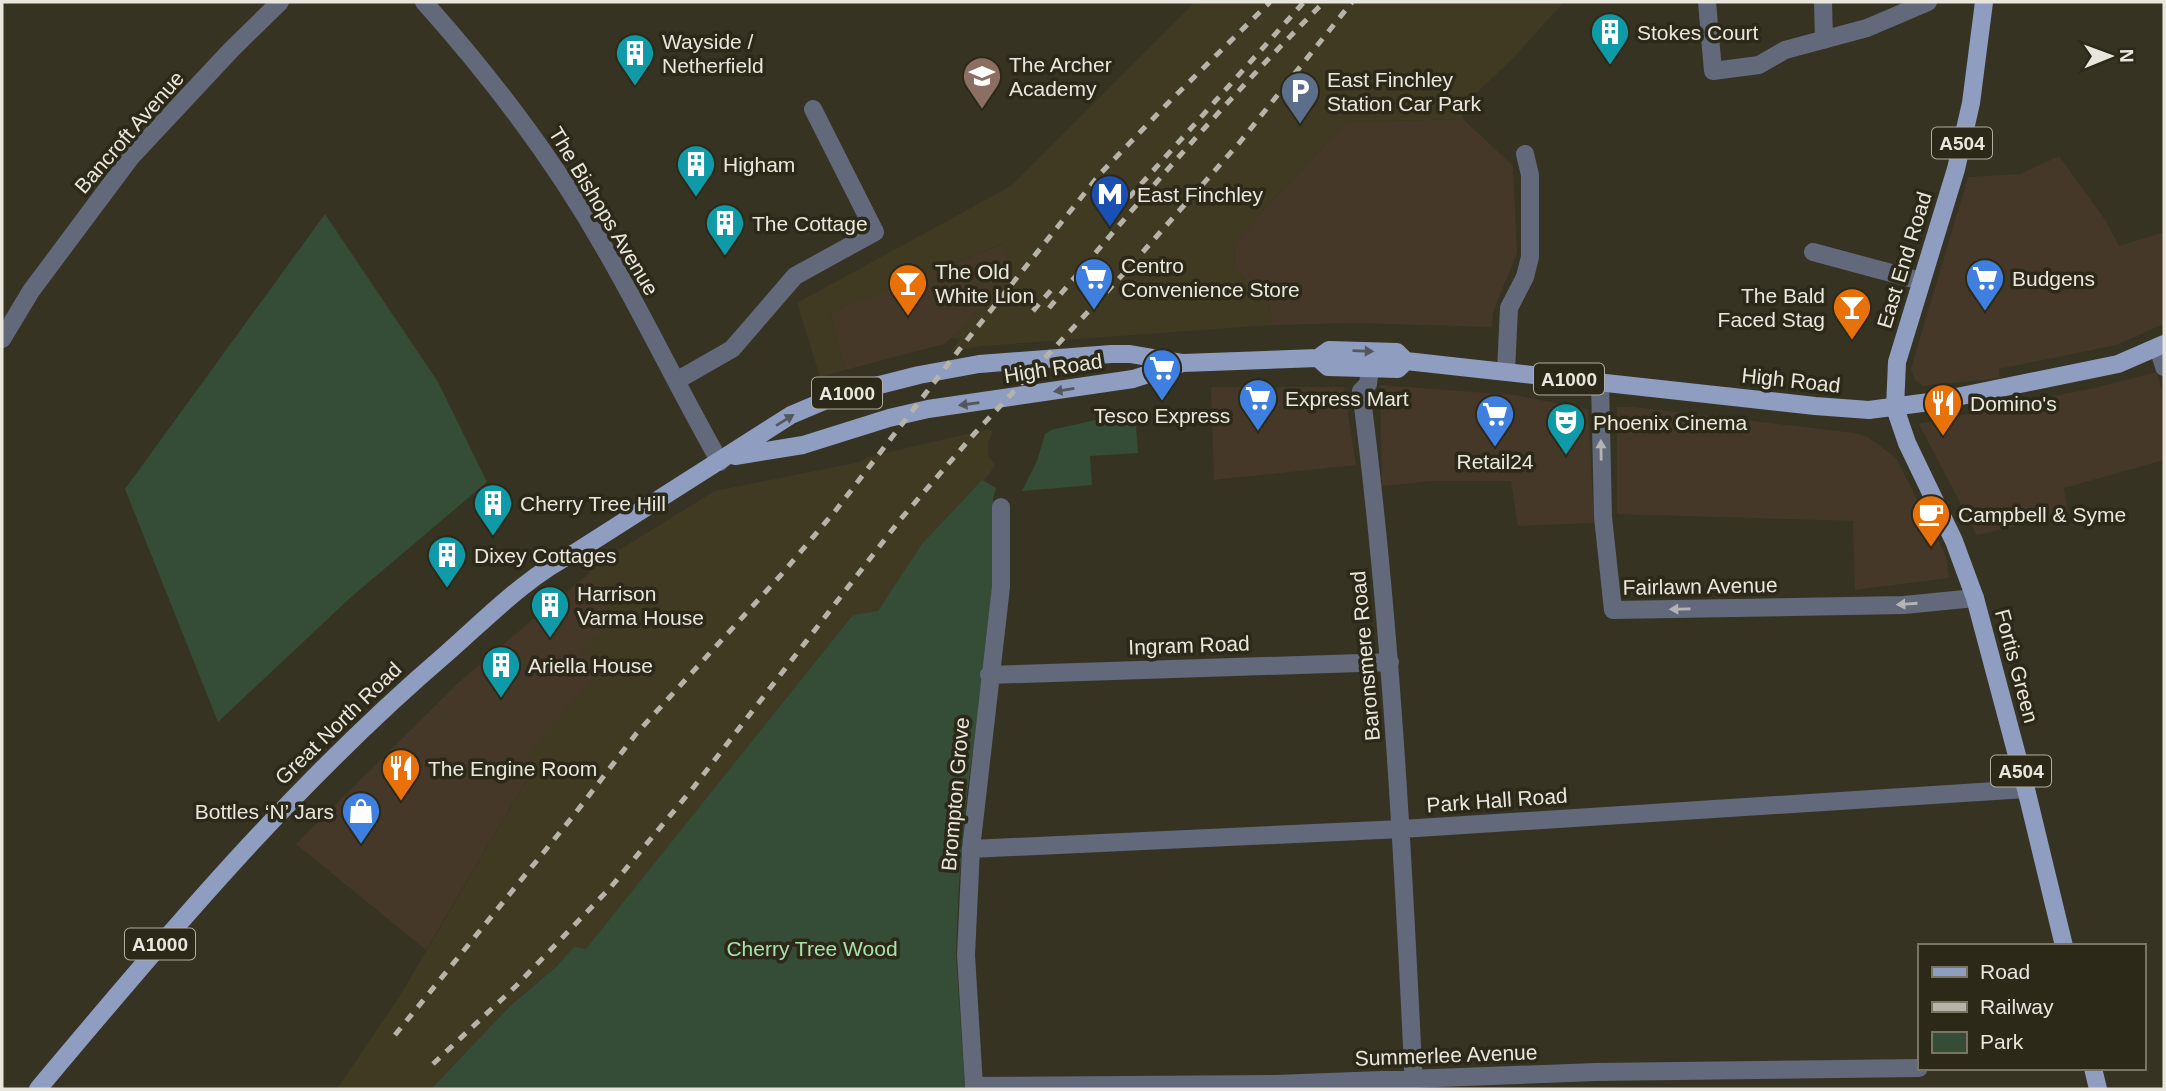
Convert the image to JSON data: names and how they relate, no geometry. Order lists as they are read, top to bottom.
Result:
{
  "streets": {
    "main road": [
      "A504",
      "East End Road",
      "High Road",
      "A1000",
      "Fortis Green",
      "Great North Road"
    ],
    "street": [
      "Bancroft Avenue",
      "The Bishops Avenue",
      "Fairlawn Avenue",
      "Ingram Road",
      "Baronsmere Road",
      "Brompton Grove",
      "Park Hall Road",
      "Summerlee Avenue"
    ]
  },
  "crossings": [
    ["The Bishops Avenue", "Great North Road"],
    ["East End Road", "High Road"],
    ["East End Road", "Fortis Green"],
    ["High Road", "Fairlawn Avenue"],
    ["High Road", "Baronsmere Road"],
    ["High Road", "Fortis Green"],
    ["High Road", "Great North Road"],
    ["Fairlawn Avenue", "Fortis Green"],
    ["Ingram Road", "Baronsmere Road"],
    ["Ingram Road", "Brompton Grove"],
    ["Baronsmere Road", "Park Hall Road"],
    ["Baronsmere Road", "Summerlee Avenue"],
    ["Fortis Green", "Park Hall Road"],
    ["Brompton Grove", "Park Hall Road"],
    ["Brompton Grove", "Summerlee Avenue"]
  ],
  "parks": ["Cherry Tree Wood"],
  "places": {
    "building": [
      "Stokes Court",
      "Wayside / Netherfield",
      "Higham",
      "The Cottage",
      "Cherry Tree Hill",
      "Dixey Cottages",
      "Harrison Varma House",
      "Ariella House"
    ],
    "school or university": ["The Archer Academy"],
    "parking": ["East Finchley Station Car Park"],
    "metro station": ["East Finchley"],
    "supermarket": [
      "Centro Convenience Store",
      "Budgens",
      "Tesco Express",
      "Express Mart",
      "Retail24"
    ],
    "bar": ["The Old White Lion", "The Bald Faced Stag"],
    "restaurant": ["Domino's", "The Engine Room"],
    "theatre": ["Phoenix Cinema"],
    "cafe": ["Campbell & Syme"],
    "shop": ["Bottles ‘N’ Jars"]
  },
  "legend": ["Road", "Railway", "Park"],
  "north": "right"
}
